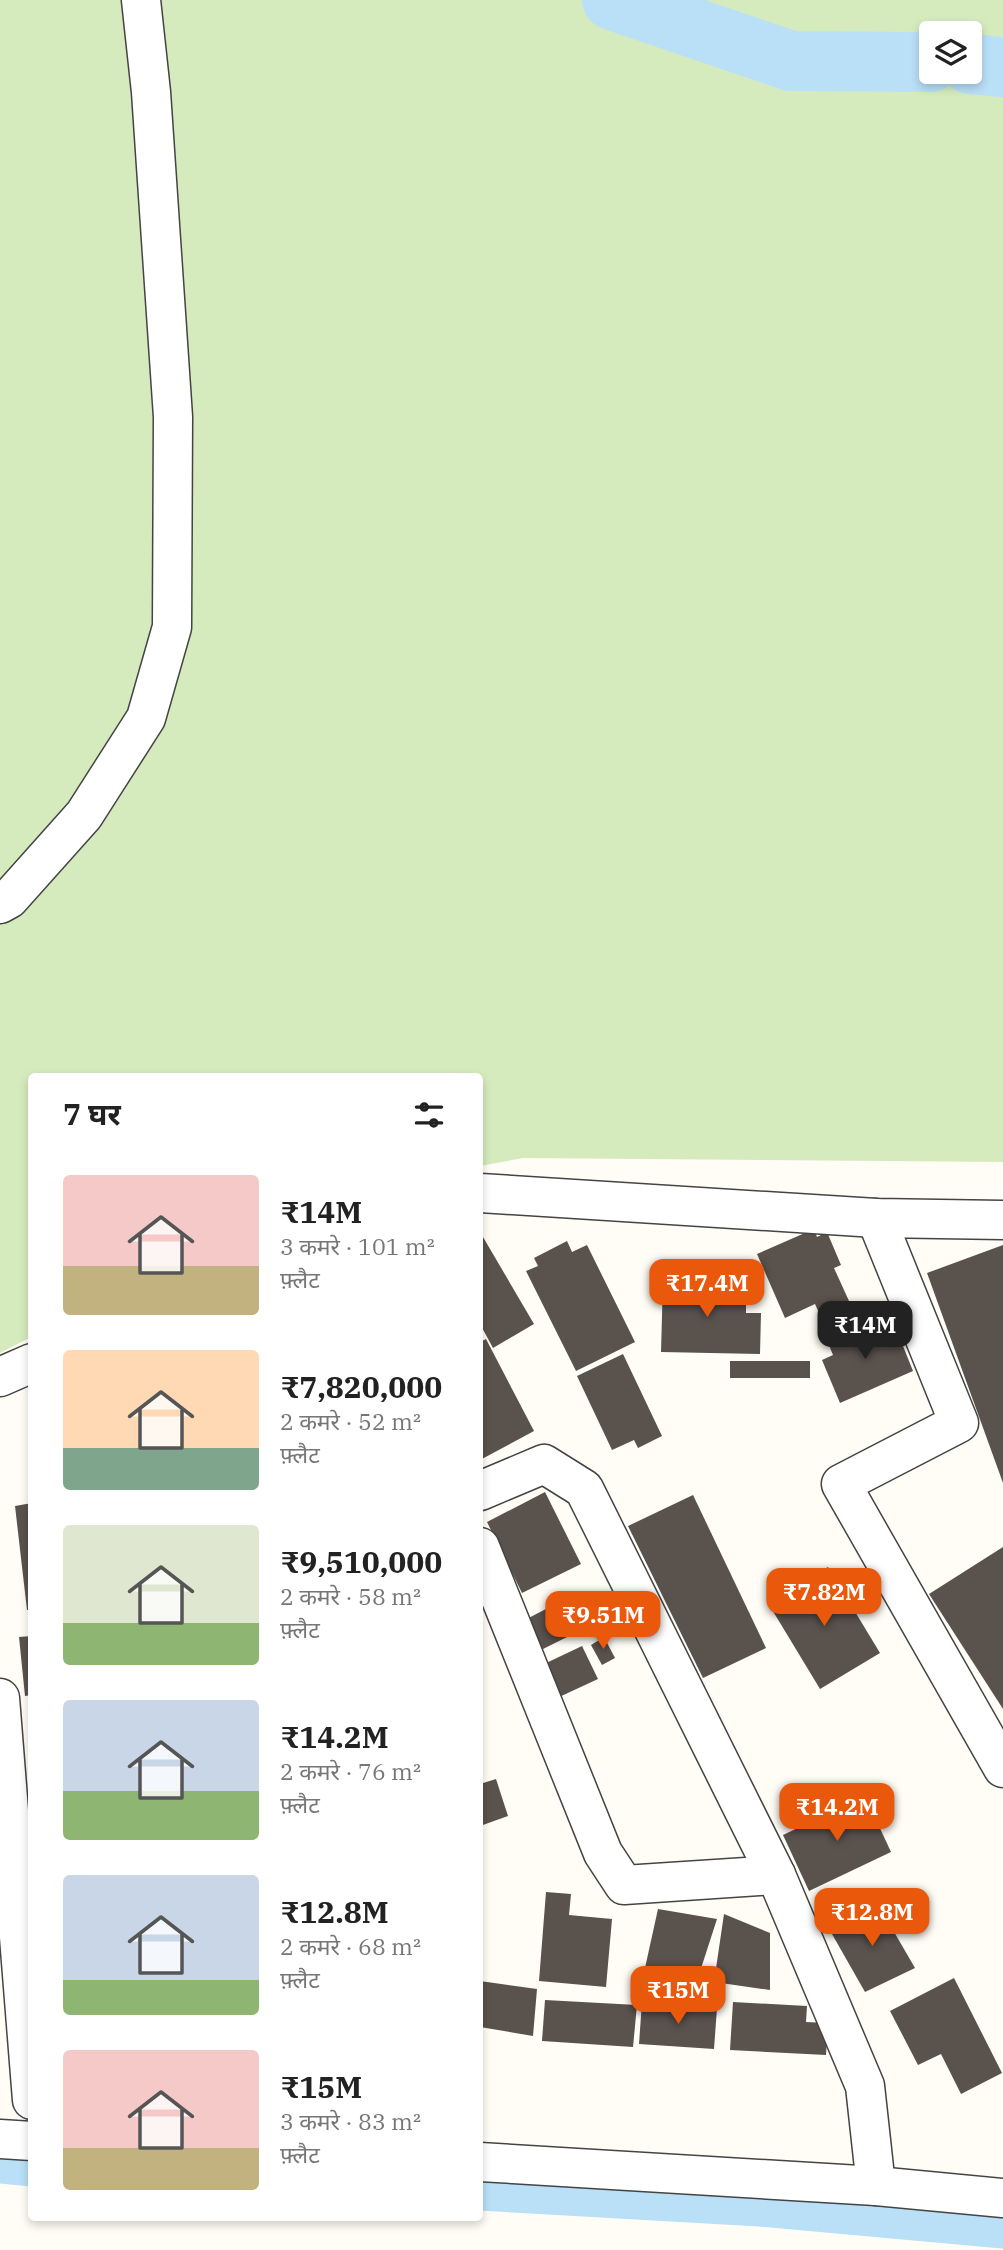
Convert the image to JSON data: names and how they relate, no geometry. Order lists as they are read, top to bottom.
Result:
{
  "page": {
    "heading": "7 घर",
    "list": [
      {
        "name": "₹14M",
        "note": "3 कमरे · 101 m² · फ़्लैट"
      },
      {
        "name": "₹7,820,000",
        "note": "2 कमरे · 52 m² · फ़्लैट"
      },
      {
        "name": "₹9,510,000",
        "note": "2 कमरे · 58 m² · फ़्लैट"
      },
      {
        "name": "₹14.2M",
        "note": "2 कमरे · 76 m² · फ़्लैट"
      },
      {
        "name": "₹12.8M",
        "note": "2 कमरे · 68 m² · फ़्लैट"
      },
      {
        "name": "₹15M",
        "note": "3 कमरे · 83 m² · फ़्लैट"
      }
    ],
    "price": [
      "₹17.4M",
      "₹14M",
      "₹7.82M",
      "₹9.51M",
      "₹14.2M",
      "₹12.8M",
      "₹15M"
    ]
  }
}
